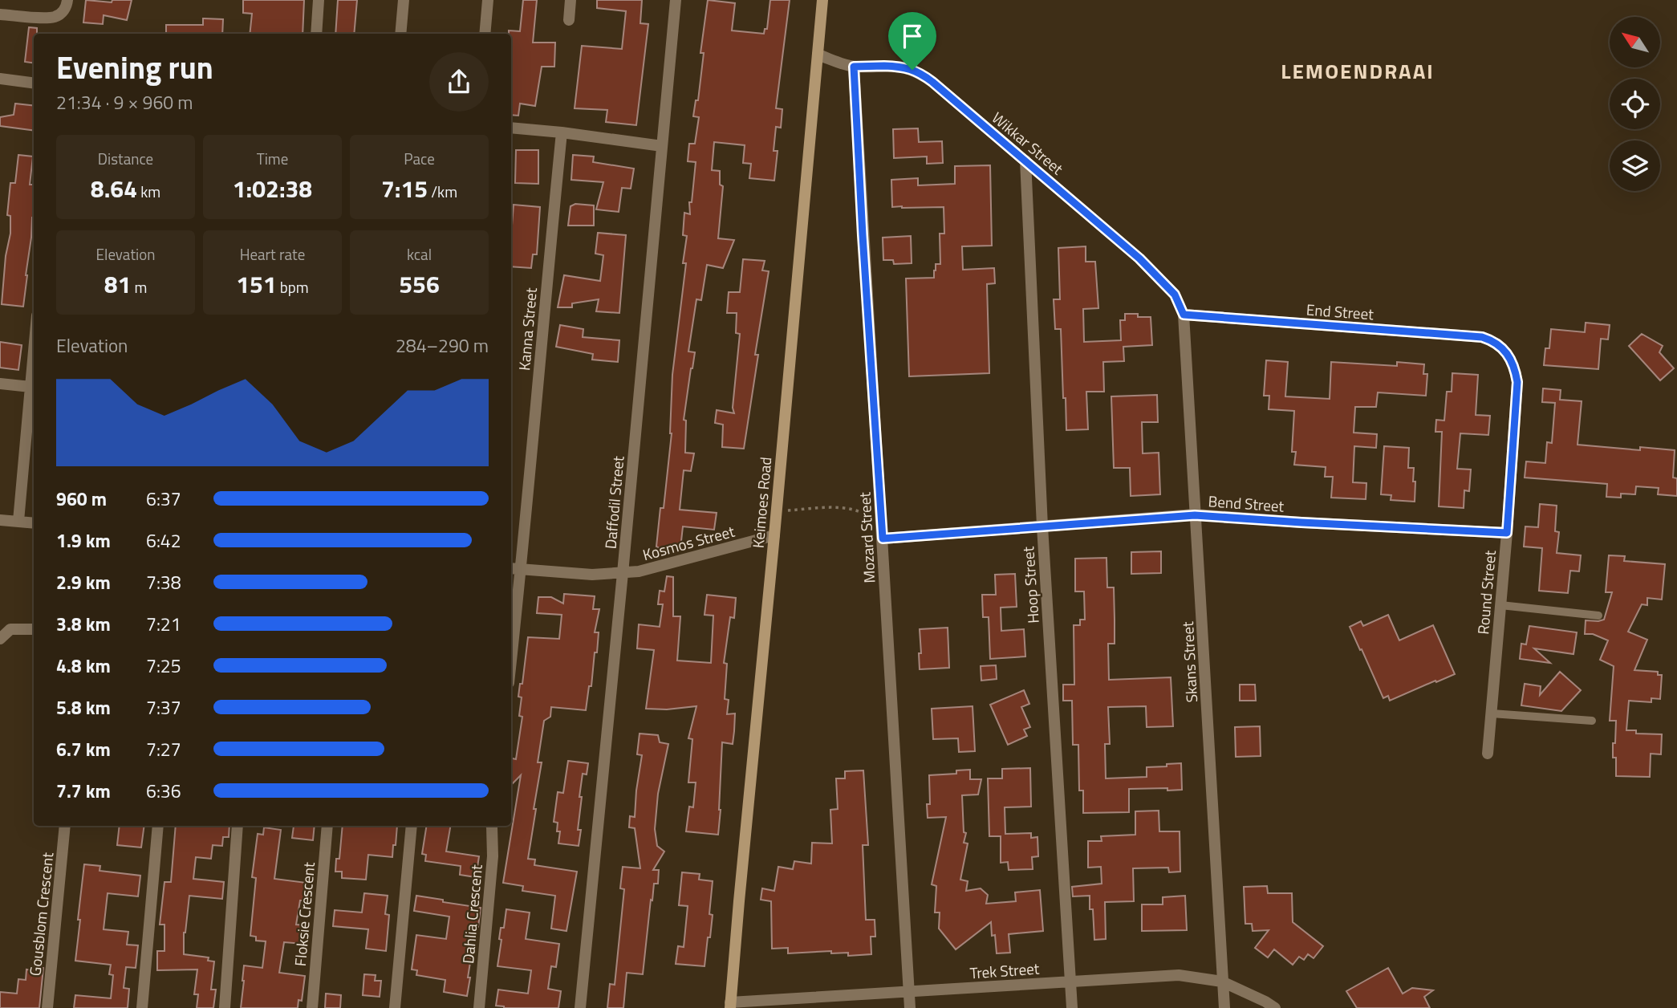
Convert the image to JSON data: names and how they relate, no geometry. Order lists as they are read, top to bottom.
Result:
{
  "streets": {
    "street": [
      "Wikkar Street",
      "End Street",
      "Kanna Street",
      "Daffodil Street",
      "Keimoes Road",
      "Bend Street",
      "Mozard Street",
      "Kosmos Street",
      "Hoop Street",
      "Round Street",
      "Skans Street",
      "Gousblom Crescent",
      "Floksie Crescent",
      "Dahlia Crescent",
      "Trek Street"
    ]
  },
  "crossings": [
    ["Wikkar Street", "End Street"],
    ["Wikkar Street", "Keimoes Road"],
    ["Wikkar Street", "Mozard Street"],
    ["Wikkar Street", "Hoop Street"],
    ["Wikkar Street", "Skans Street"],
    ["End Street", "Round Street"],
    ["End Street", "Skans Street"],
    ["Kanna Street", "Kosmos Street"],
    ["Daffodil Street", "Kosmos Street"],
    ["Keimoes Road", "Kosmos Street"],
    ["Keimoes Road", "Trek Street"],
    ["Bend Street", "Mozard Street"],
    ["Bend Street", "Hoop Street"],
    ["Bend Street", "Round Street"],
    ["Bend Street", "Skans Street"],
    ["Mozard Street", "Trek Street"],
    ["Hoop Street", "Trek Street"],
    ["Skans Street", "Trek Street"]
  ],
  "districts": ["LEMOENDRAAI"],
  "north": "top left",
  "page": {
    "heading": ["Evening run", "21:34 · 9 × 960 m"],
    "stats": [
      ["Distance", "8.64 km"],
      ["Time", "1:02:38"],
      ["Pace", "7:15 /km"],
      ["Elevation", "81 m"],
      ["Heart rate", "151 bpm"],
      ["kcal", "556"]
    ],
    "chart": ["Elevation", "284–290 m"],
    "list": [
      {
        "name": "960 m",
        "note": "6:37"
      },
      {
        "name": "1.9 km",
        "note": "6:42"
      },
      {
        "name": "2.9 km",
        "note": "7:38"
      },
      {
        "name": "3.8 km",
        "note": "7:21"
      },
      {
        "name": "4.8 km",
        "note": "7:25"
      },
      {
        "name": "5.8 km",
        "note": "7:37"
      },
      {
        "name": "6.7 km",
        "note": "7:27"
      },
      {
        "name": "7.7 km",
        "note": "6:36"
      }
    ]
  }
}
